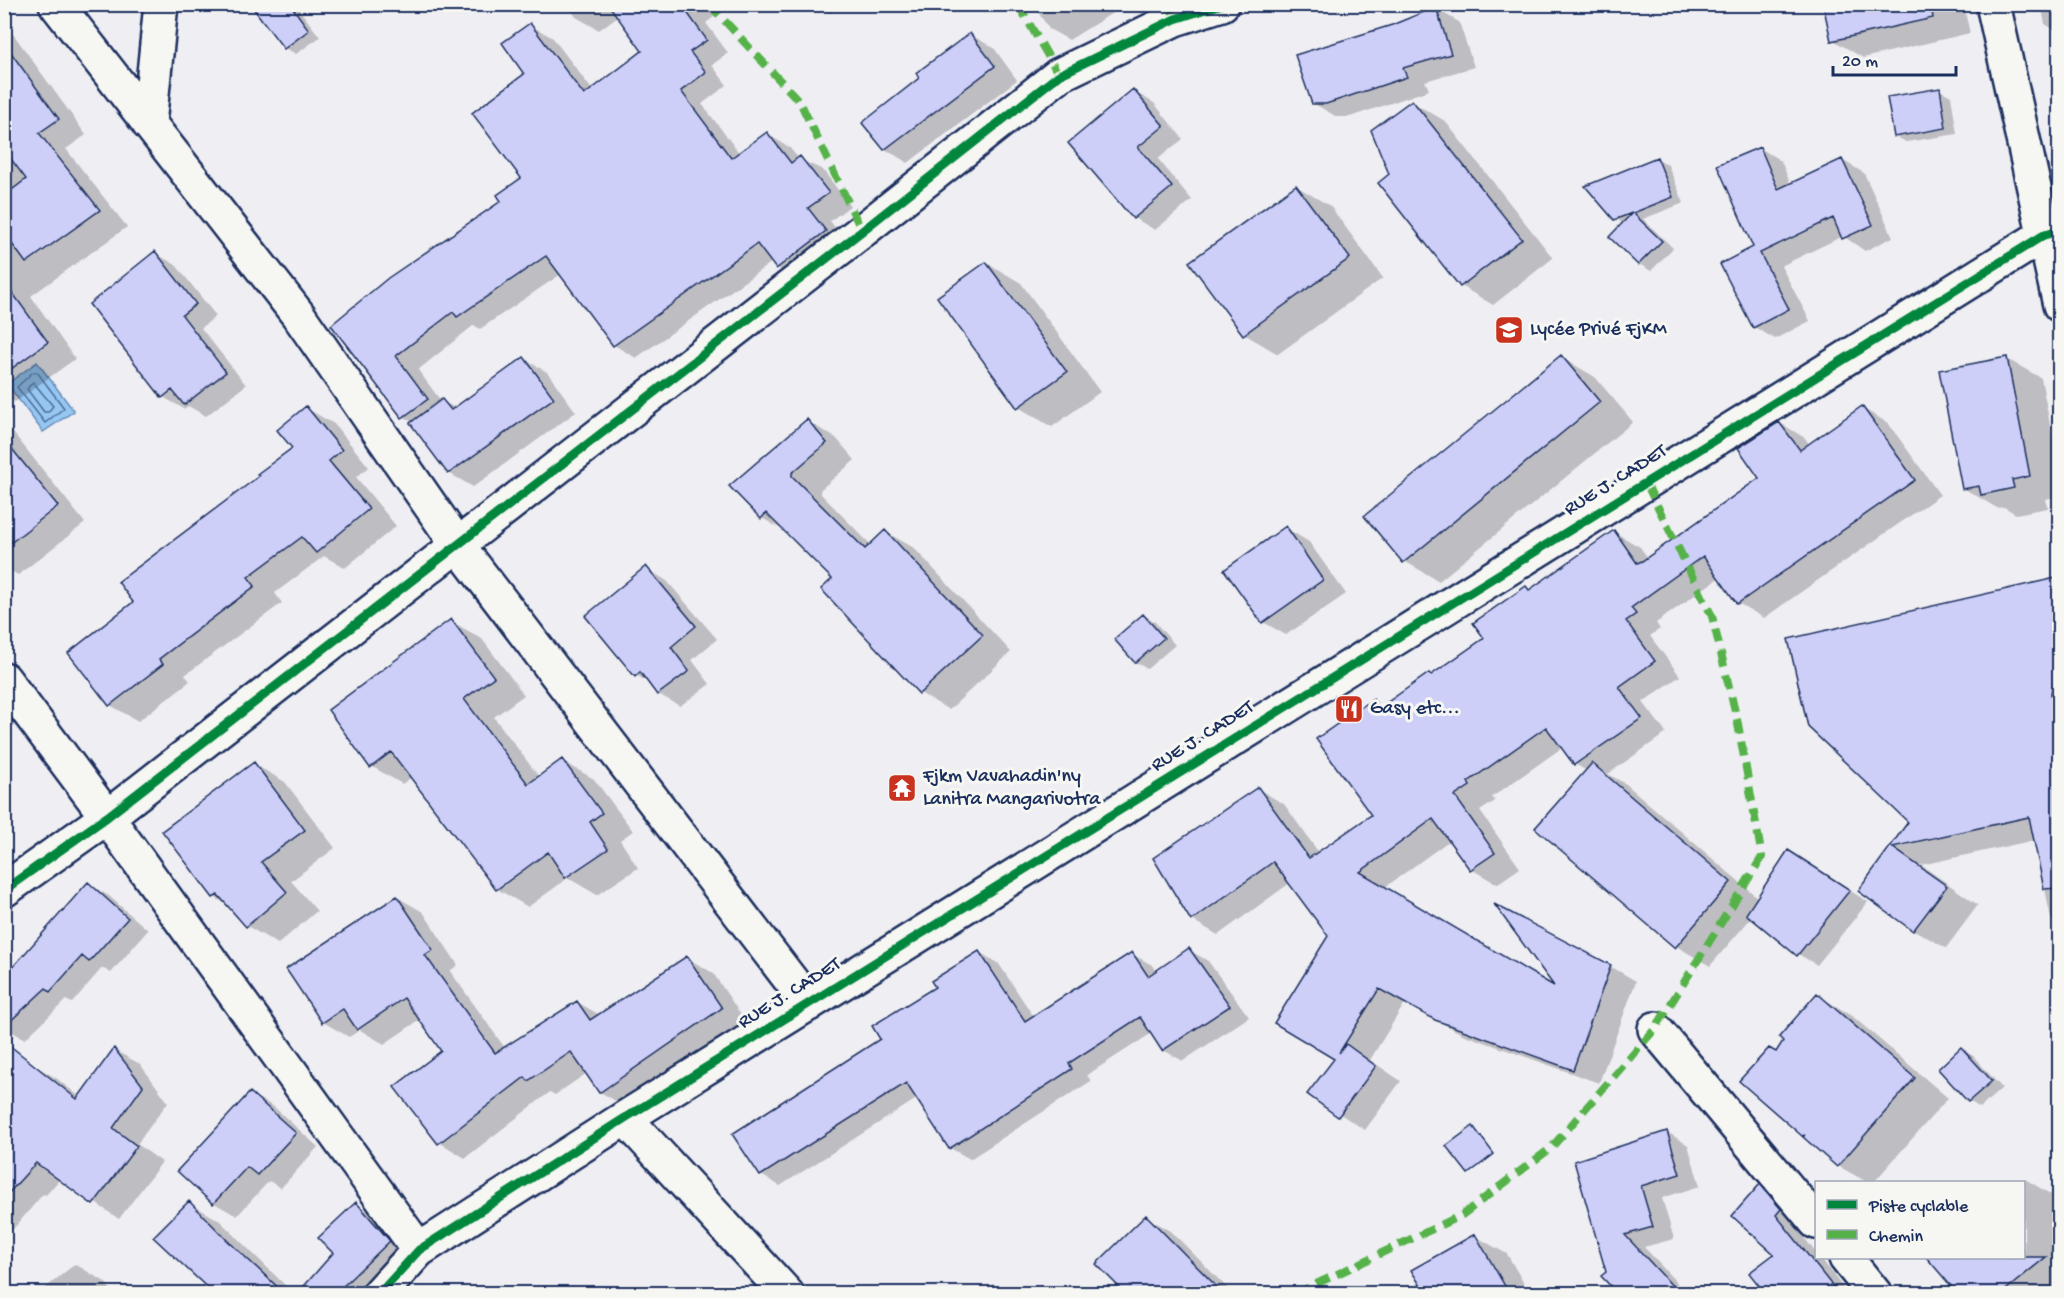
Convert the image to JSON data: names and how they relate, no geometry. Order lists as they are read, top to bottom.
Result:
{
  "streets": {
    "street": ["RUE J. CADET"]
  },
  "places": {
    "school or university": ["Lycée Privé FjKM"],
    "restaurant": ["Gasy etc..."],
    "temple": ["Fjkm Vavahadin'ny Lanitra Mangarivotra"]
  },
  "legend": ["Piste cyclable", "Chemin"],
  "scale_bar": "20 m"
}
